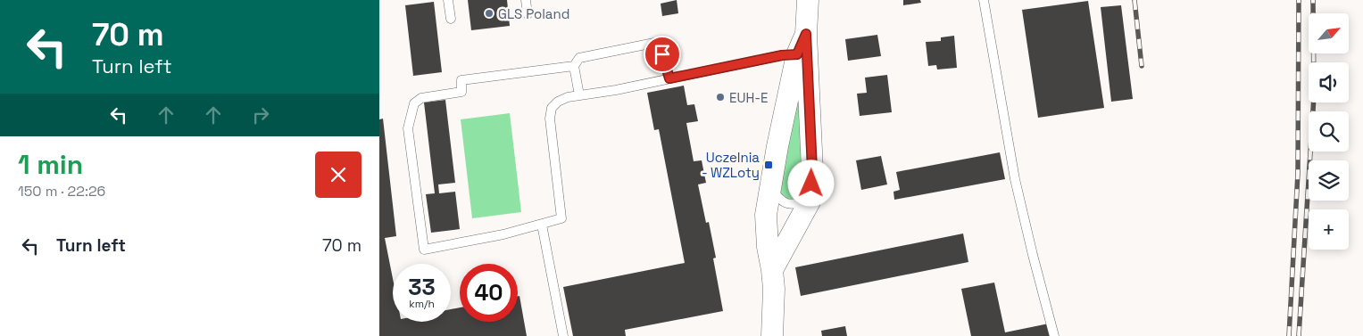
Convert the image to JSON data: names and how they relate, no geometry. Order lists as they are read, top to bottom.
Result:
{
  "places": {
    "other": ["GLS Poland", "EUH-E"],
    "transit": ["Uczelnia - WZLoty"]
  },
  "north": "top right",
  "page": {
    "turn": ["70 m", "Turn left"],
    "map_buttons": "+",
    "heading": ["1 min", "150 m · 22:26"],
    "list": [
      {
        "name": "Turn left",
        "value": "70 m"
      }
    ],
    "speed": "33 km/h",
    "limit": "40"
  }
}
